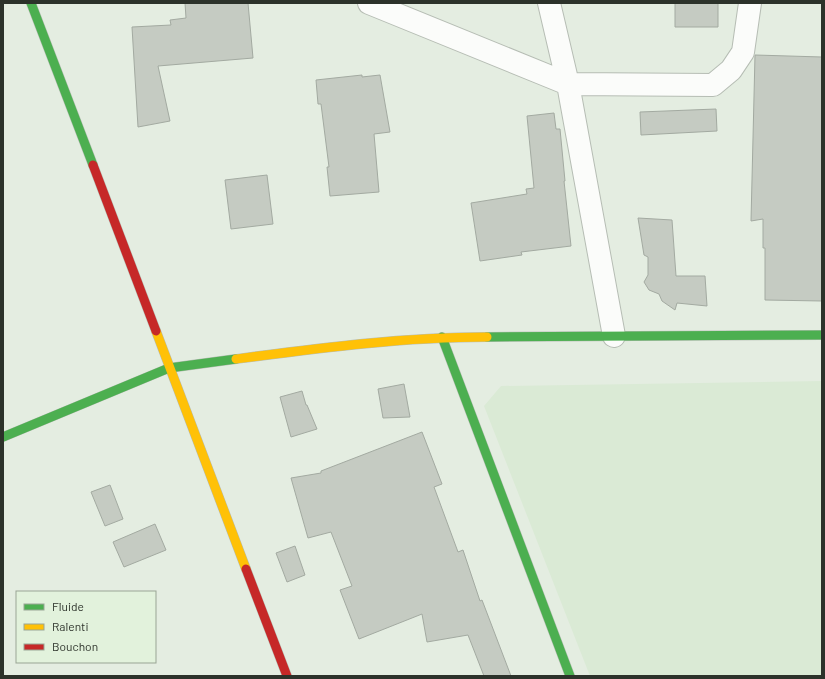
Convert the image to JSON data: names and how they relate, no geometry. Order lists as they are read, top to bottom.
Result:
{
  "legend": ["Fluide", "Ralenti", "Bouchon"]
}
